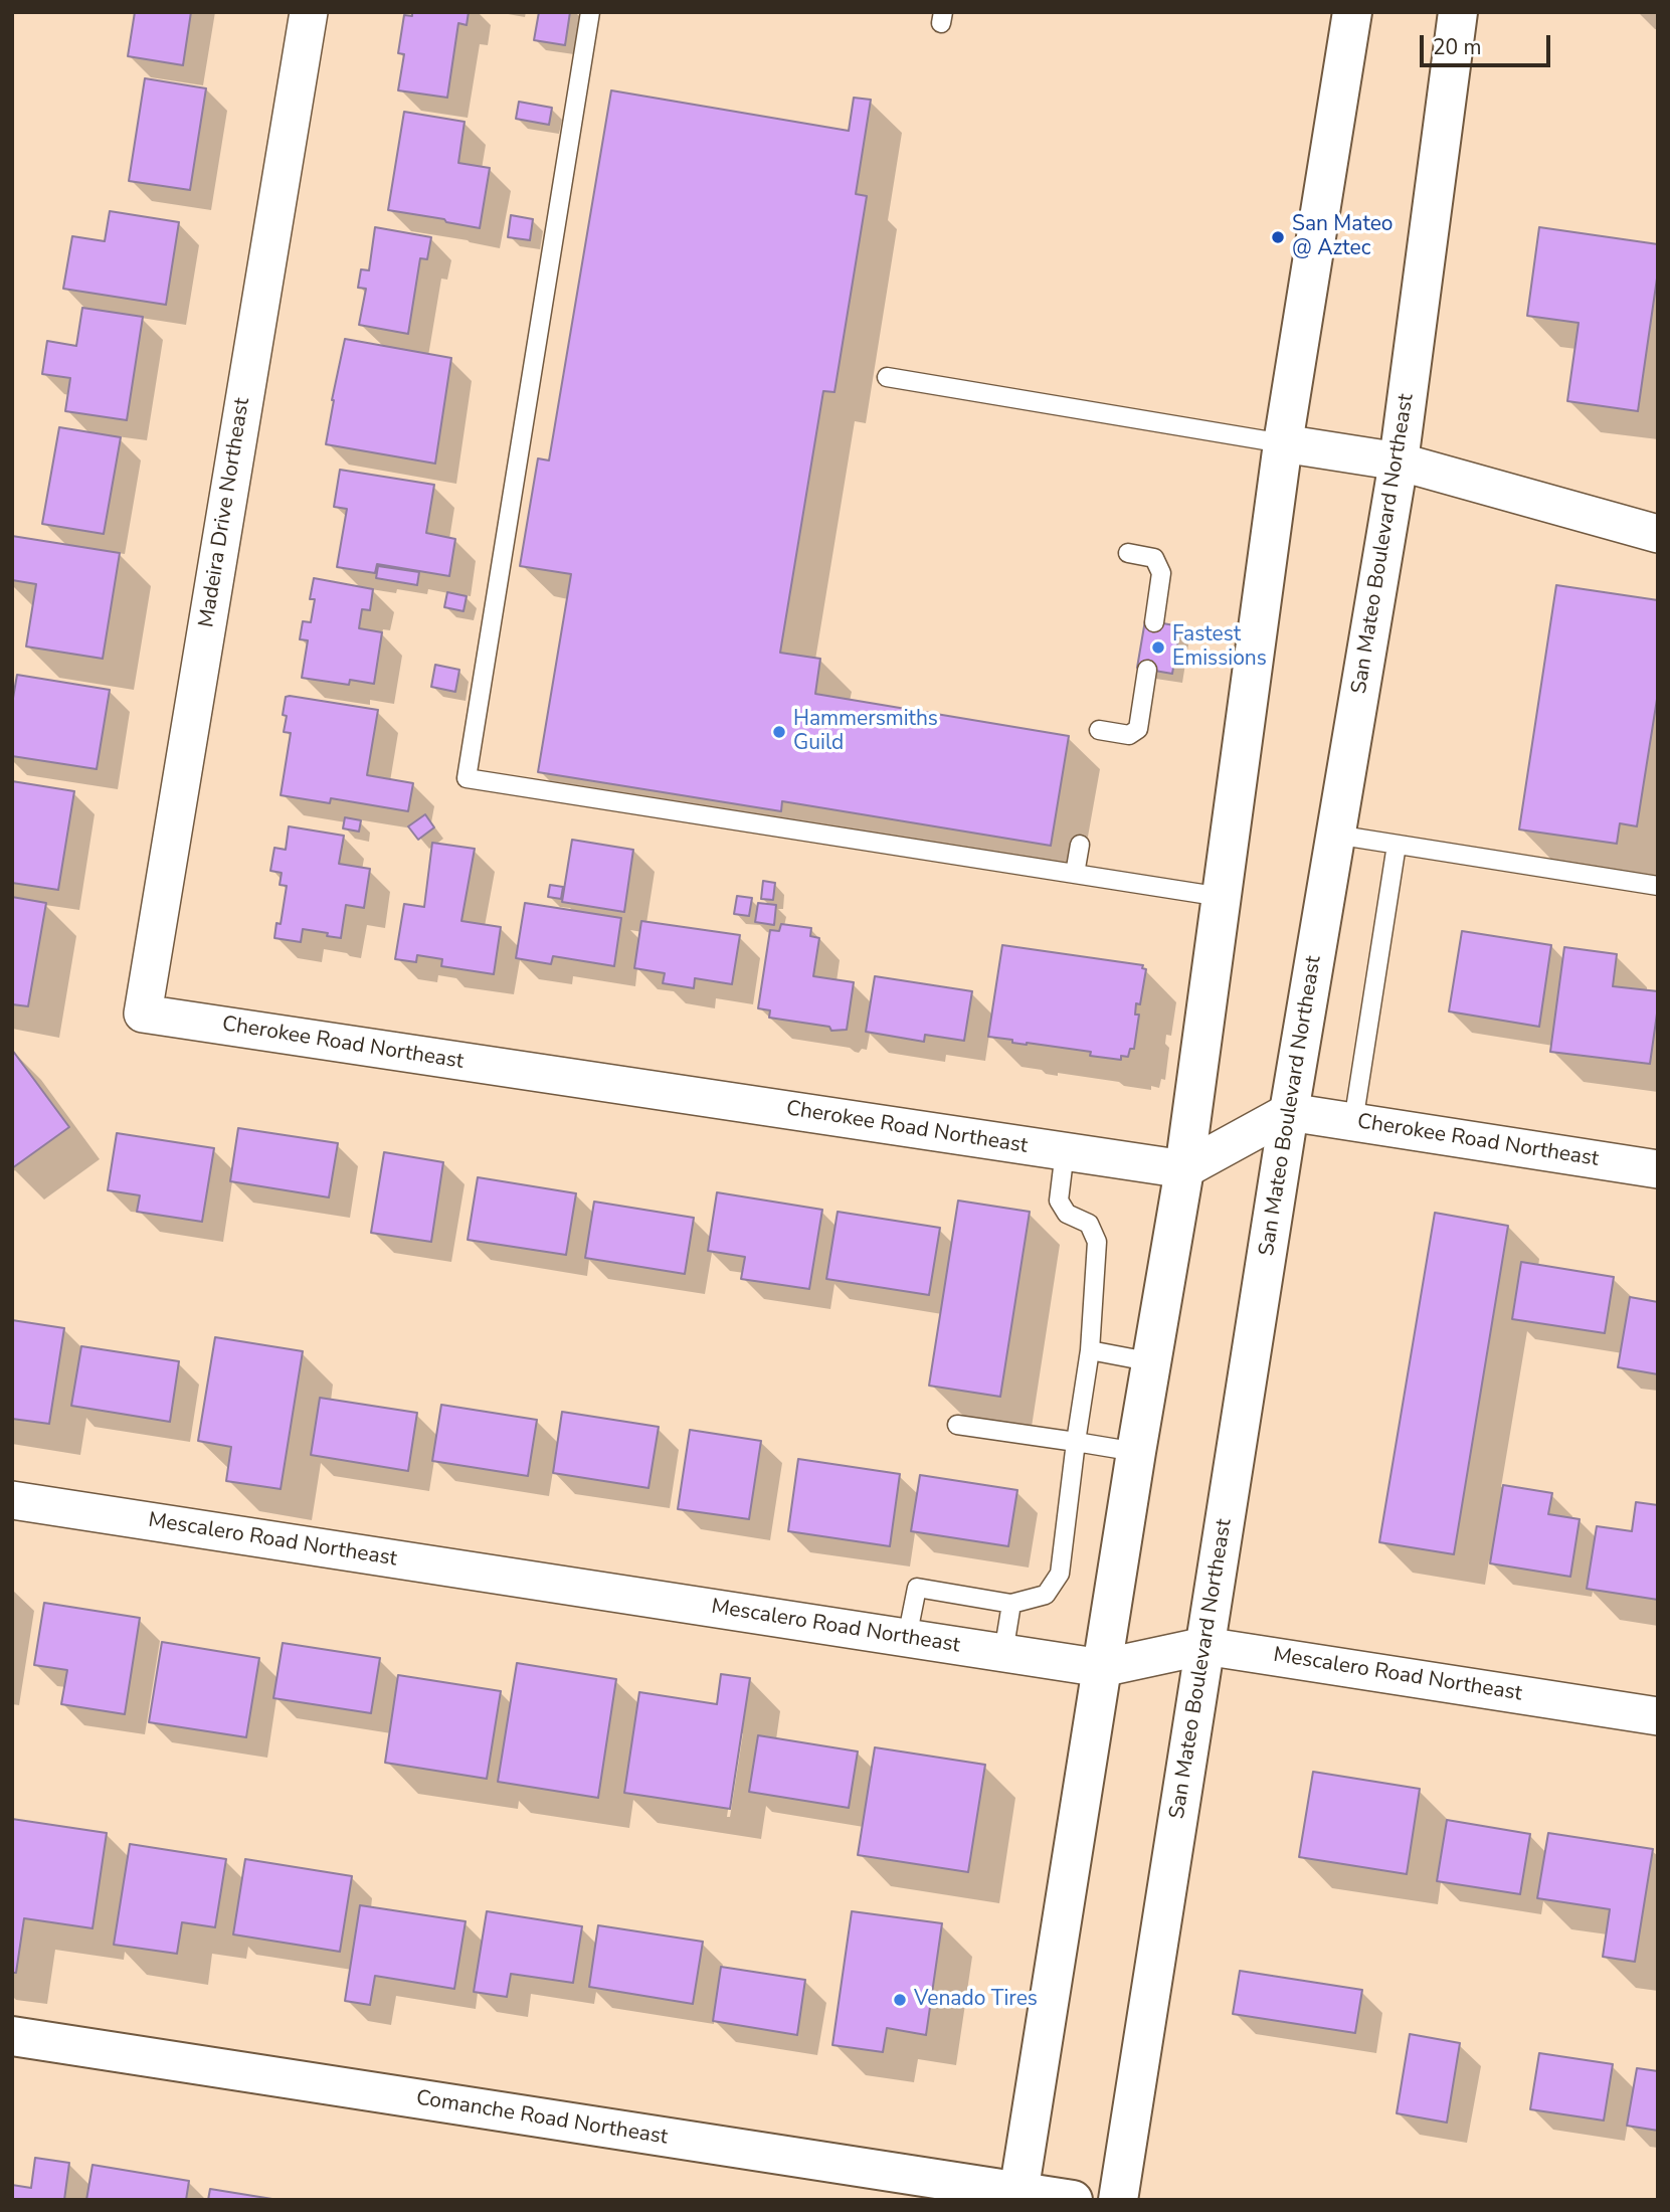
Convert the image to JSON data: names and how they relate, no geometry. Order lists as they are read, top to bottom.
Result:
{
  "streets": {
    "main road": ["San Mateo Boulevard Northeast", "Comanche Road Northeast"],
    "street": ["Madeira Drive Northeast", "Cherokee Road Northeast", "Mescalero Road Northeast"]
  },
  "crossings": [
    ["Madeira Drive Northeast", "Cherokee Road Northeast"],
    ["San Mateo Boulevard Northeast", "Cherokee Road Northeast"],
    ["San Mateo Boulevard Northeast", "Mescalero Road Northeast"]
  ],
  "places": [
    "San Mateo @ Aztec",
    "Fastest Emissions",
    "Hammersmiths Guild",
    "Venado Tires"
  ],
  "scale_bar": "20 m"
}
